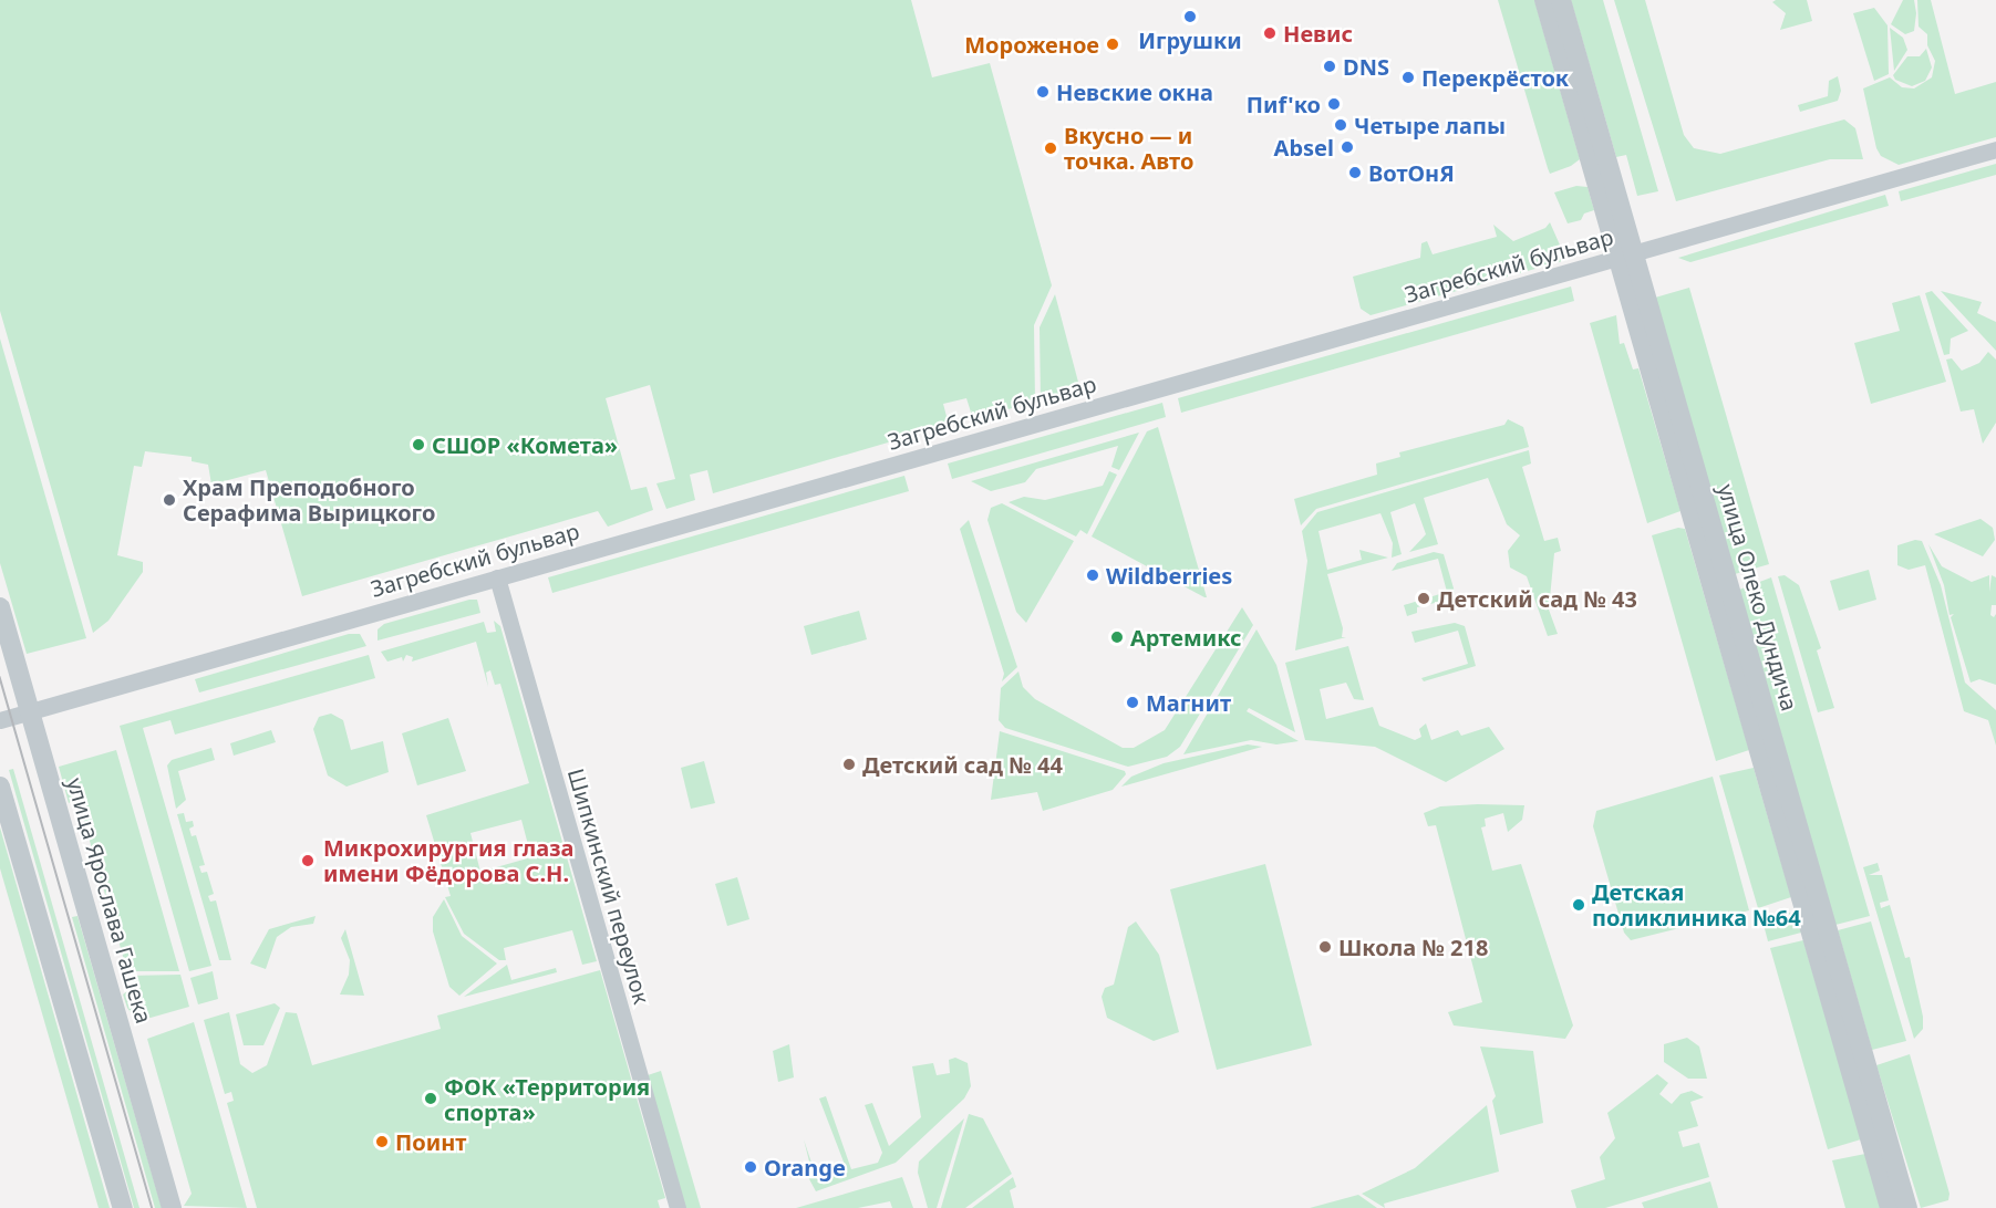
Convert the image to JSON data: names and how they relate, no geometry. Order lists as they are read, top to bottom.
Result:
{
  "streets": {
    "street": [
      "Загребский бульвар",
      "улица Олеко Дундича",
      "Шипкинский переулок",
      "улица Ярослава Гашека"
    ]
  },
  "crossings": [
    ["Загребский бульвар", "улица Олеко Дундича"],
    ["Загребский бульвар", "Шипкинский переулок"],
    ["Загребский бульвар", "улица Ярослава Гашека"]
  ],
  "places": [
    "Игрушки",
    "Невис",
    "Мороженое",
    "DNS",
    "Перекрёсток",
    "Невские окна",
    "Пиf'ко",
    "Четыре лапы",
    "Absel",
    "Вкусно — и точка. Авто",
    "ВотОнЯ",
    "СШОР «Комета»",
    "Храм Преподобного Серафима Вырицкого",
    "Wildberries",
    "Детский сад № 43",
    "Артемикс",
    "Магнит",
    "Детский сад № 44",
    "Микрохирургия глаза имени Фёдорова С.Н.",
    "Детская поликлиника №64",
    "Школа № 218",
    "ФОК «Территория спорта»",
    "Поинт",
    "Orange"
  ]
}
